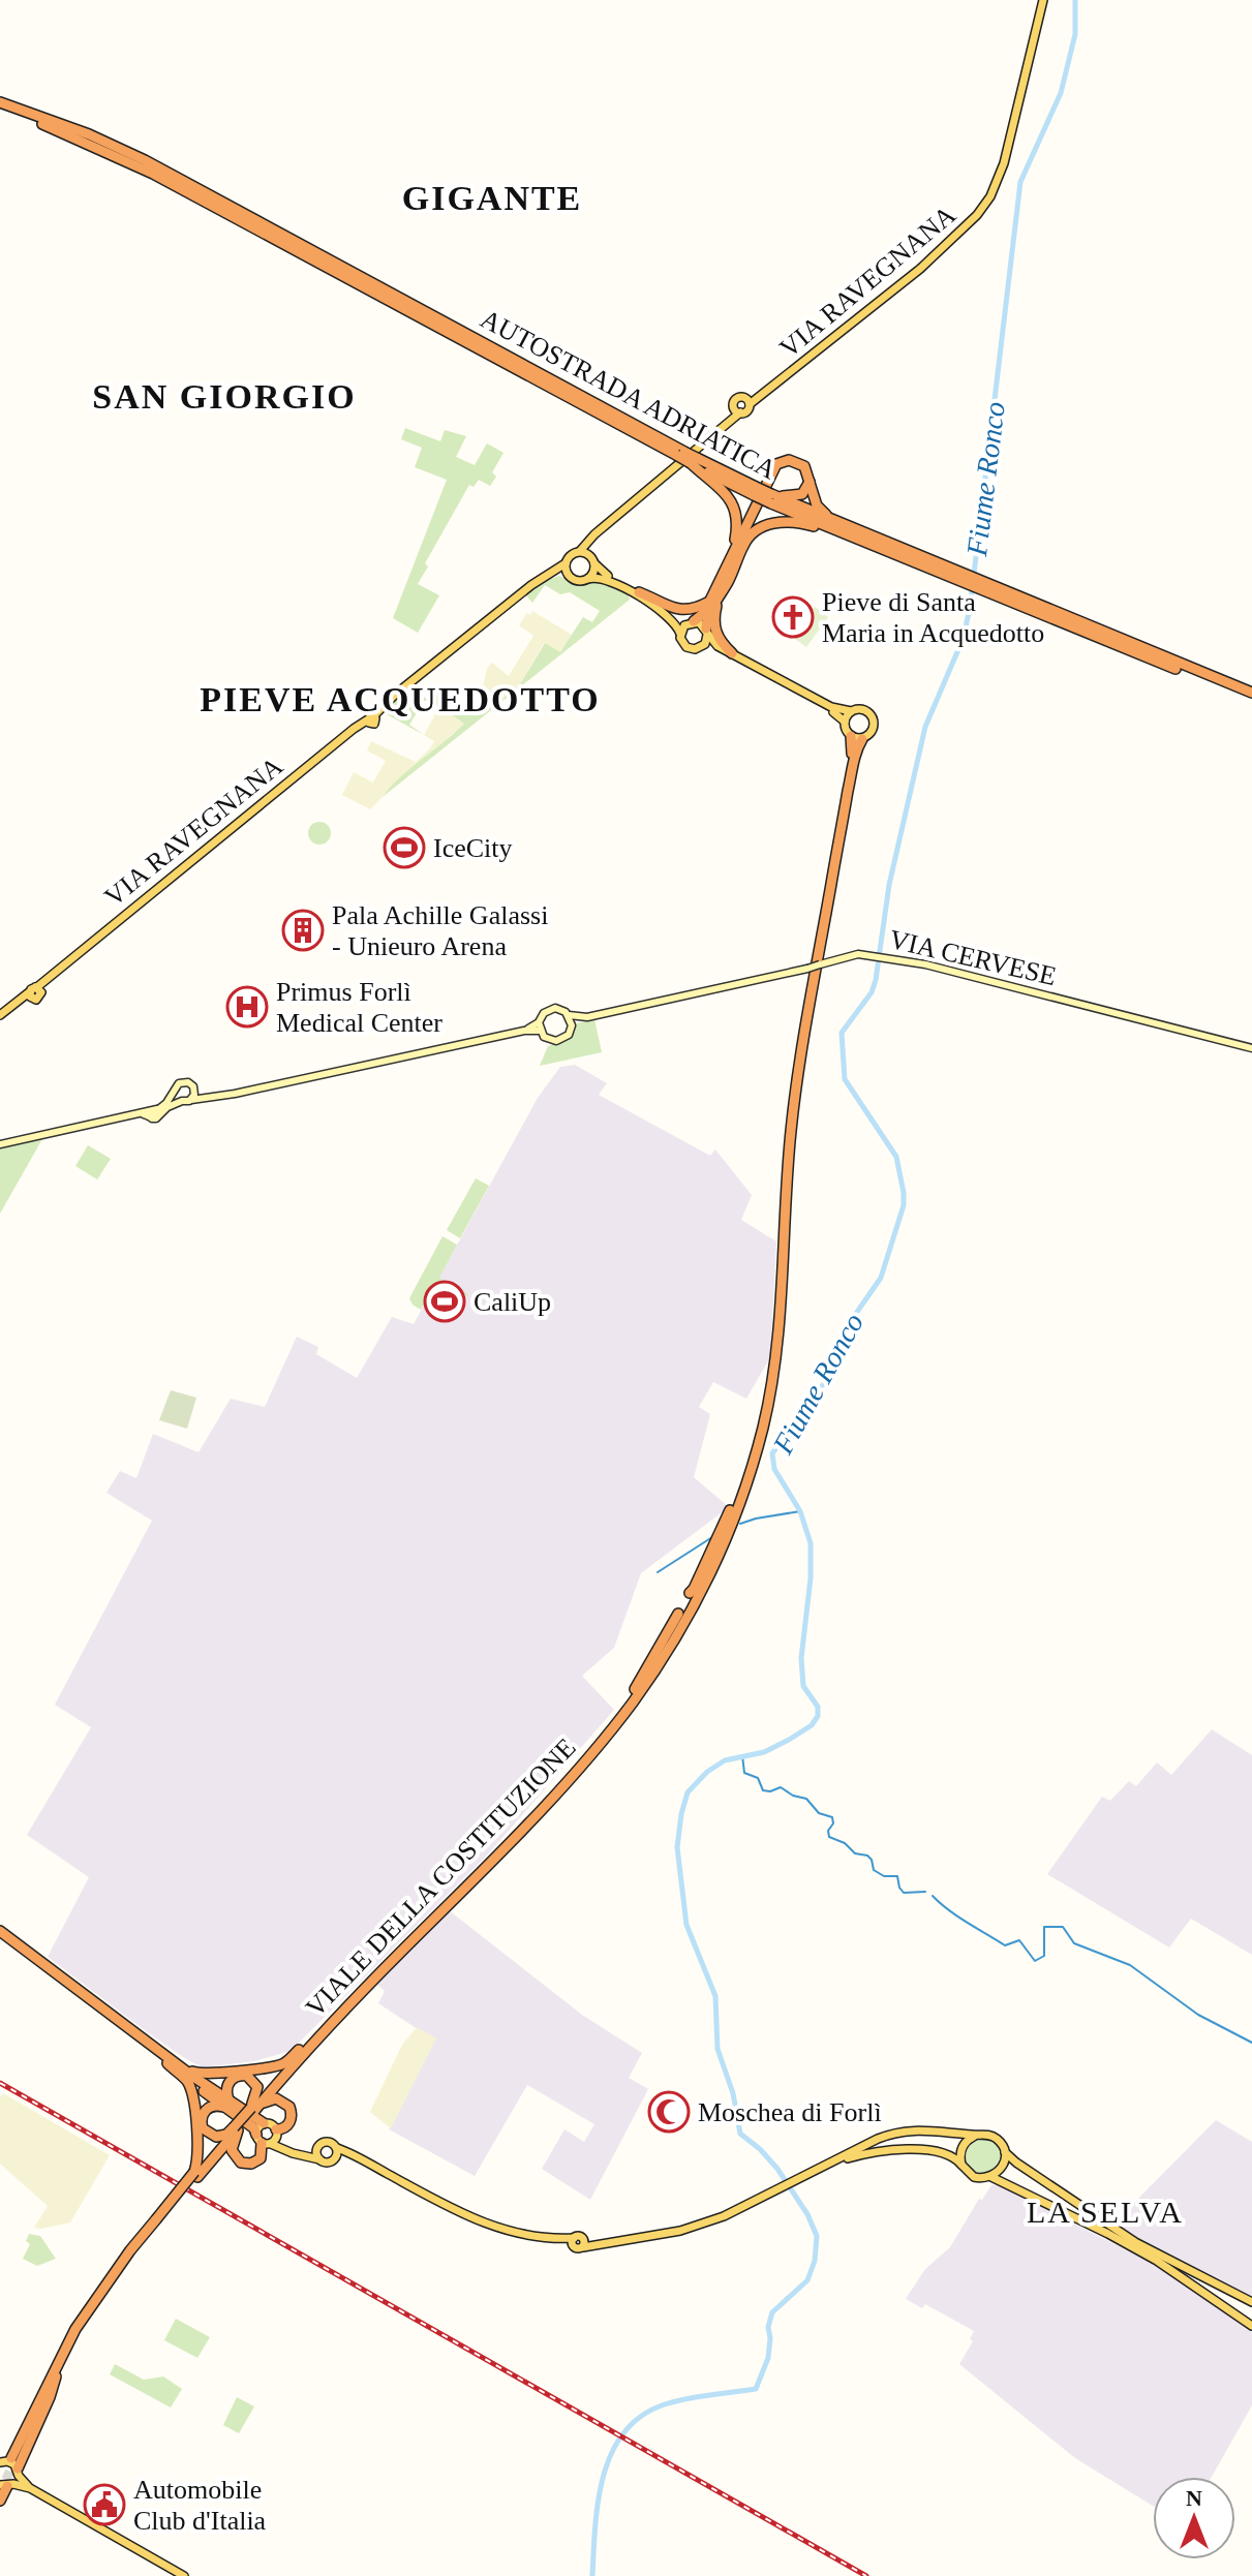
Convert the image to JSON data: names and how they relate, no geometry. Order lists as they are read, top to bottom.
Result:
{
  "streets": {
    "highway": ["AUTOSTRADA ADRIATICA", "VIALE DELLA COSTITUZIONE"],
    "main road": ["VIA RAVEGNANA", "VIA CERVESE"]
  },
  "districts": [
    "GIGANTE",
    "SAN GIORGIO",
    "PIEVE ACQUEDOTTO",
    "LA SELVA"
  ],
  "water": ["Fiume Ronco"],
  "places": {
    "church": ["Pieve di Santa Maria in Acquedotto"],
    "sports": ["IceCity", "CaliUp"],
    "building": ["Pala Achille Galassi - Unieuro Arena"],
    "hospital": ["Primus Forlì Medical Center"],
    "mosque": ["Moschea di Forlì"],
    "public building": ["Automobile Club d'Italia"]
  },
  "north": "top"
}
